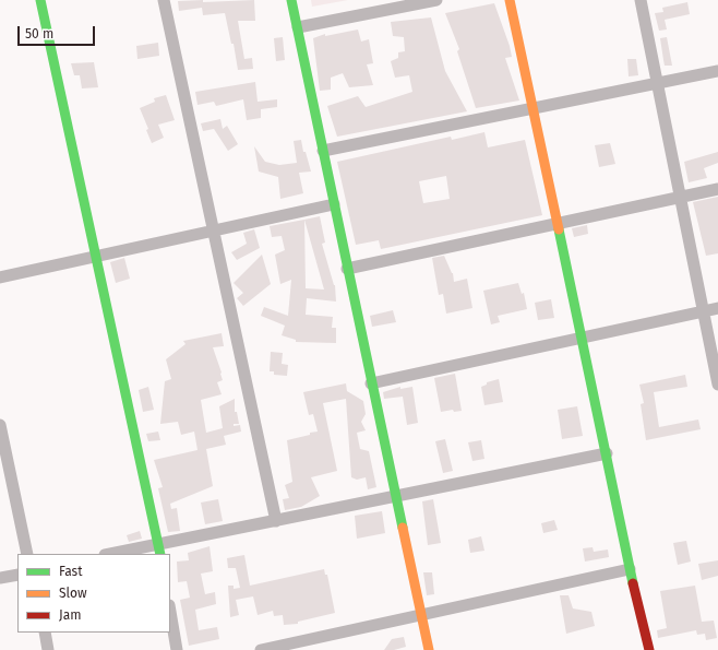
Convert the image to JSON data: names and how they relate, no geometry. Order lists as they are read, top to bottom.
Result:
{
  "legend": ["Fast", "Slow", "Jam"],
  "scale_bar": "50 m"
}
